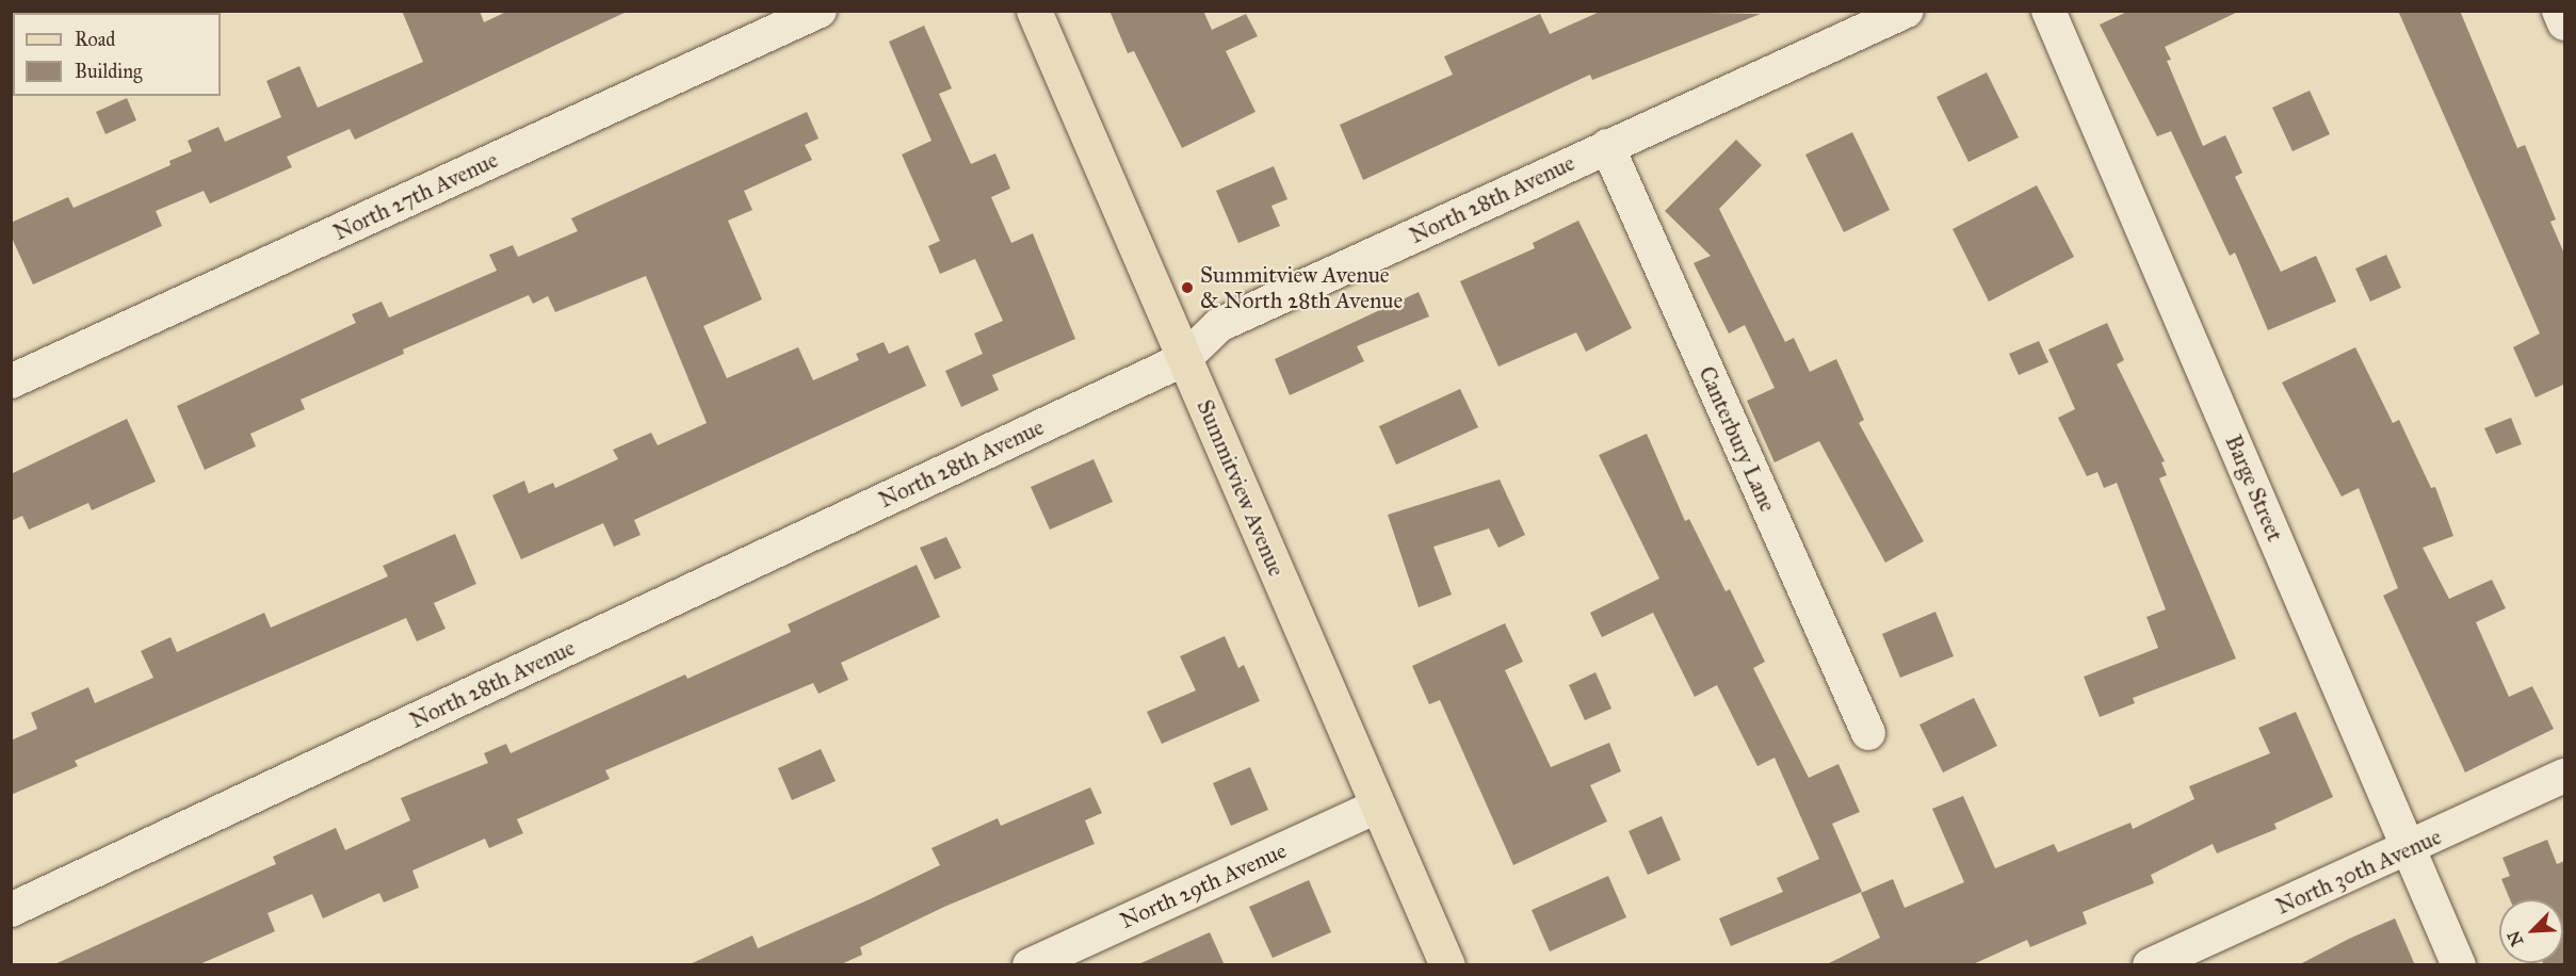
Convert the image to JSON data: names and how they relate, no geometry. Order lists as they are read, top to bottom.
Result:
{
  "streets": {
    "main road": ["Summitview Avenue"],
    "street": [
      "North 27th Avenue",
      "North 28th Avenue",
      "Canterbury Lane",
      "Barge Street",
      "North 30th Avenue",
      "North 29th Avenue"
    ]
  },
  "crossings": [
    ["North 28th Avenue", "Canterbury Lane"],
    ["North 28th Avenue", "Summitview Avenue"],
    ["Summitview Avenue", "North 29th Avenue"],
    ["Barge Street", "North 30th Avenue"]
  ],
  "places": ["Summitview Avenue & North 28th Avenue"],
  "legend": ["Road", "Building"],
  "north": "bottom left"
}
